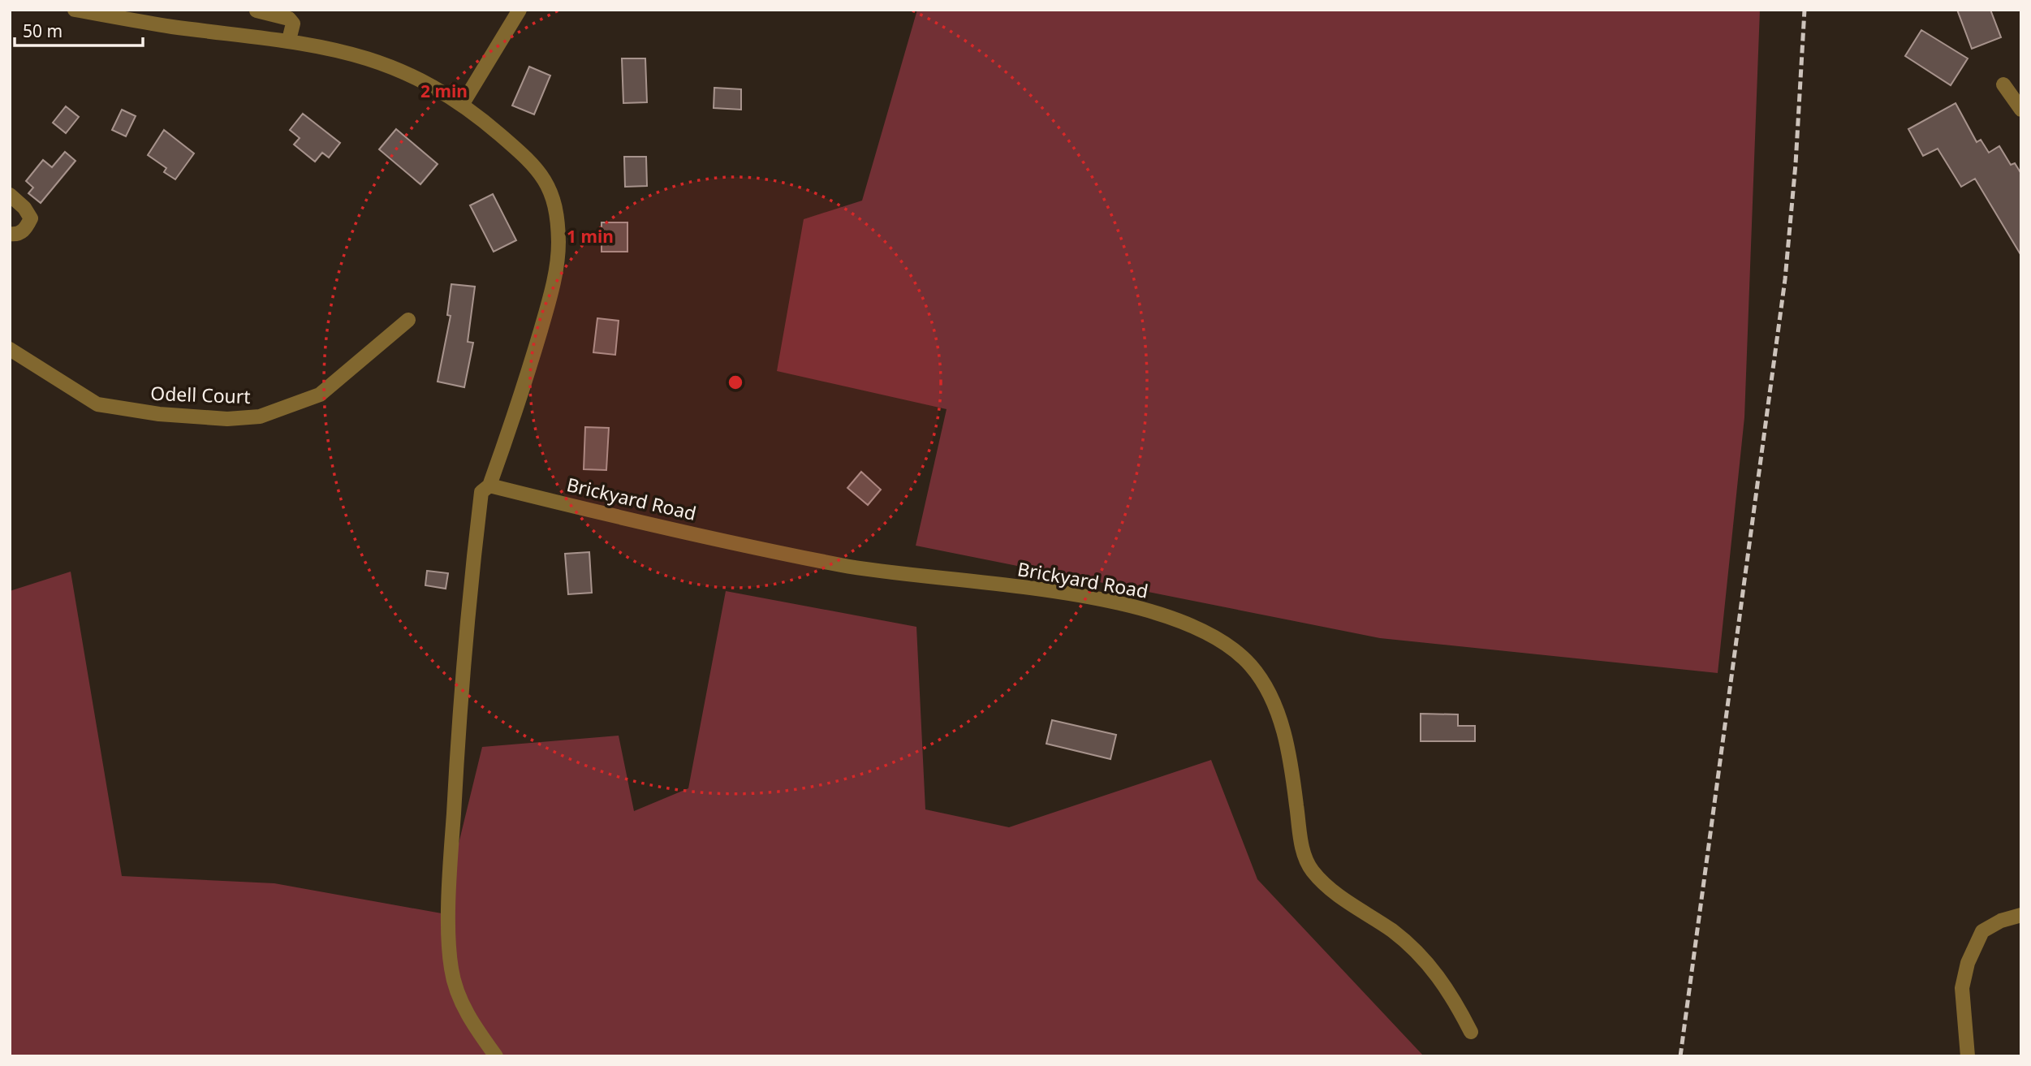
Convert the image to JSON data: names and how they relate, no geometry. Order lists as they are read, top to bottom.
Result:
{
  "streets": {
    "street": ["Odell Court", "Brickyard Road"]
  },
  "scale_bar": "50 m",
  "rings": ["2 min", "1 min"]
}
